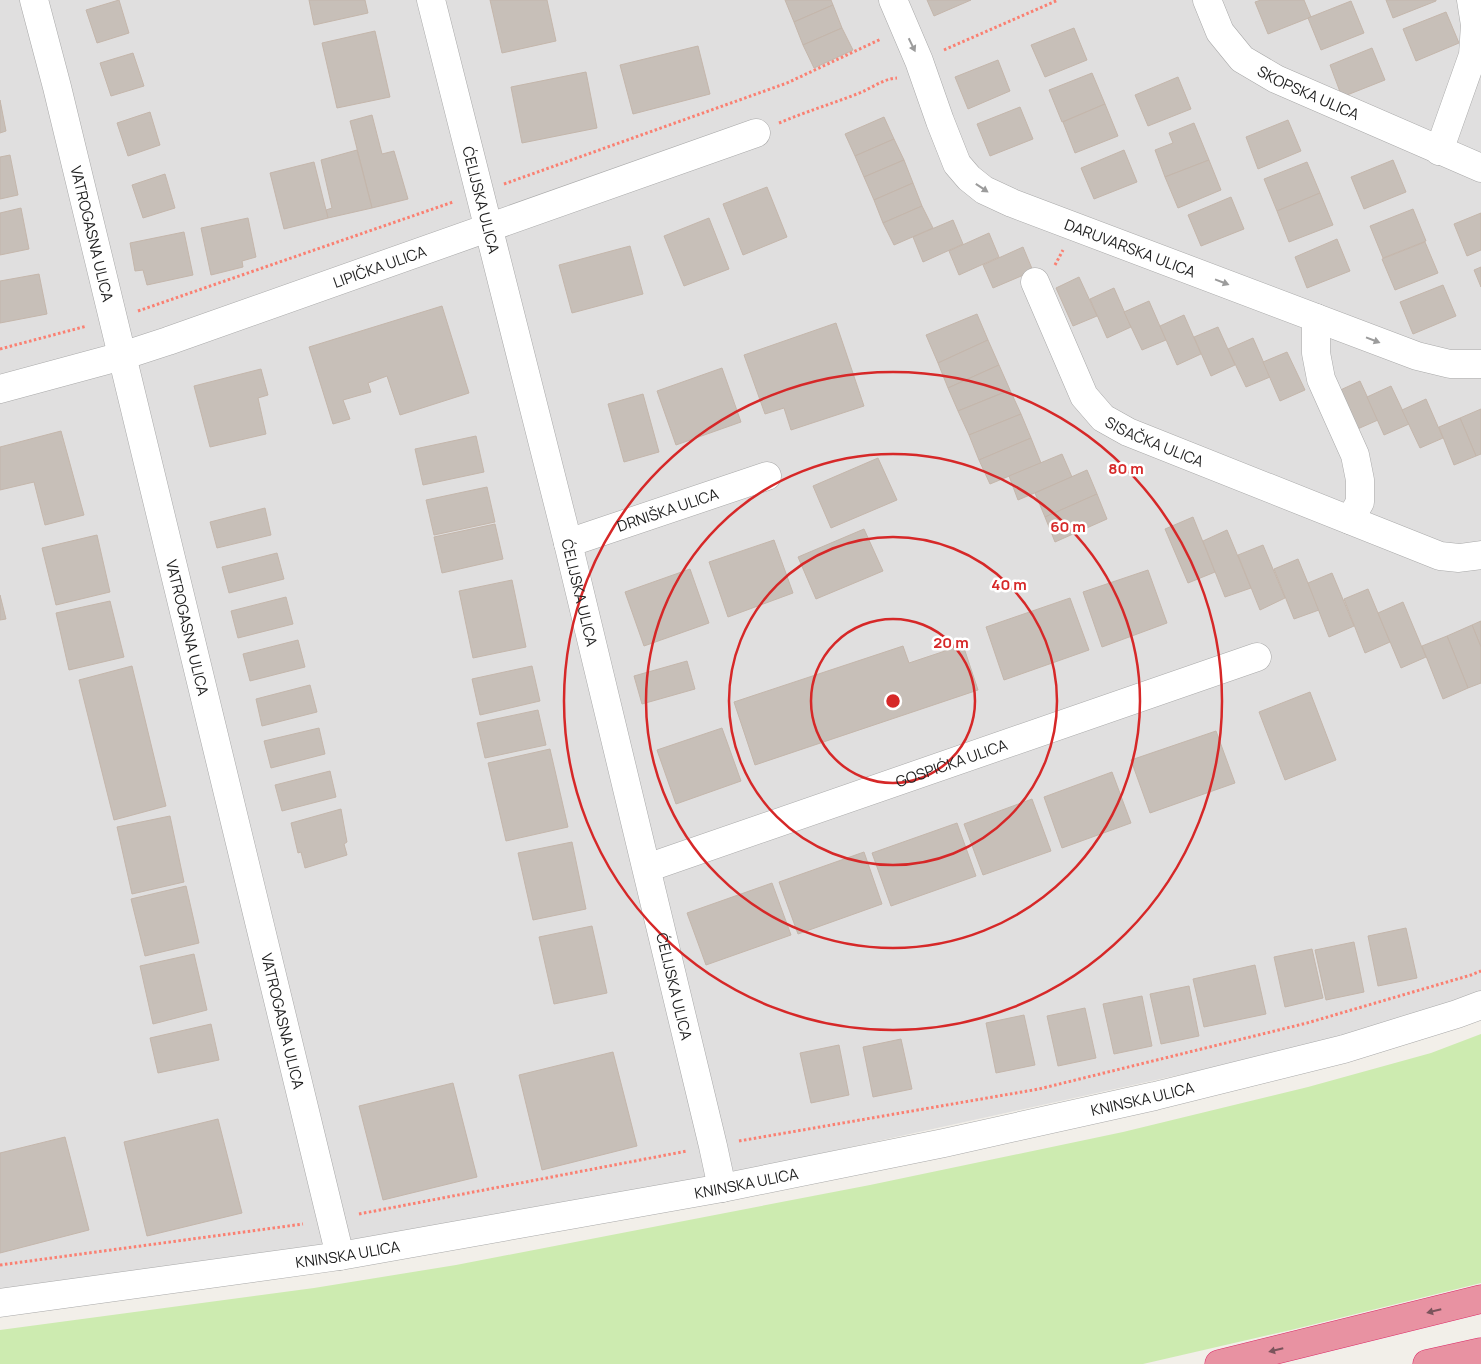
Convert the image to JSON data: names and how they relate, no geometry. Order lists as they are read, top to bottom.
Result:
{
  "streets": {
    "street": [
      "SKOPSKA ULICA",
      "ĆELIJSKA ULICA",
      "VATROGASNA ULICA",
      "DARUVARSKA ULICA",
      "LIPIČKA ULICA",
      "SISAČKA ULICA",
      "DRNIŠKA ULICA",
      "GOSPIĆKA ULICA",
      "KNINSKA ULICA"
    ]
  },
  "crossings": [
    ["ĆELIJSKA ULICA", "LIPIČKA ULICA"],
    ["ĆELIJSKA ULICA", "DRNIŠKA ULICA"],
    ["ĆELIJSKA ULICA", "GOSPIĆKA ULICA"],
    ["ĆELIJSKA ULICA", "KNINSKA ULICA"],
    ["VATROGASNA ULICA", "LIPIČKA ULICA"],
    ["VATROGASNA ULICA", "KNINSKA ULICA"]
  ],
  "one_way": ["DARUVARSKA ULICA"],
  "rings": [
    "80 m",
    "60 m",
    "40 m",
    "20 m"
  ]
}
